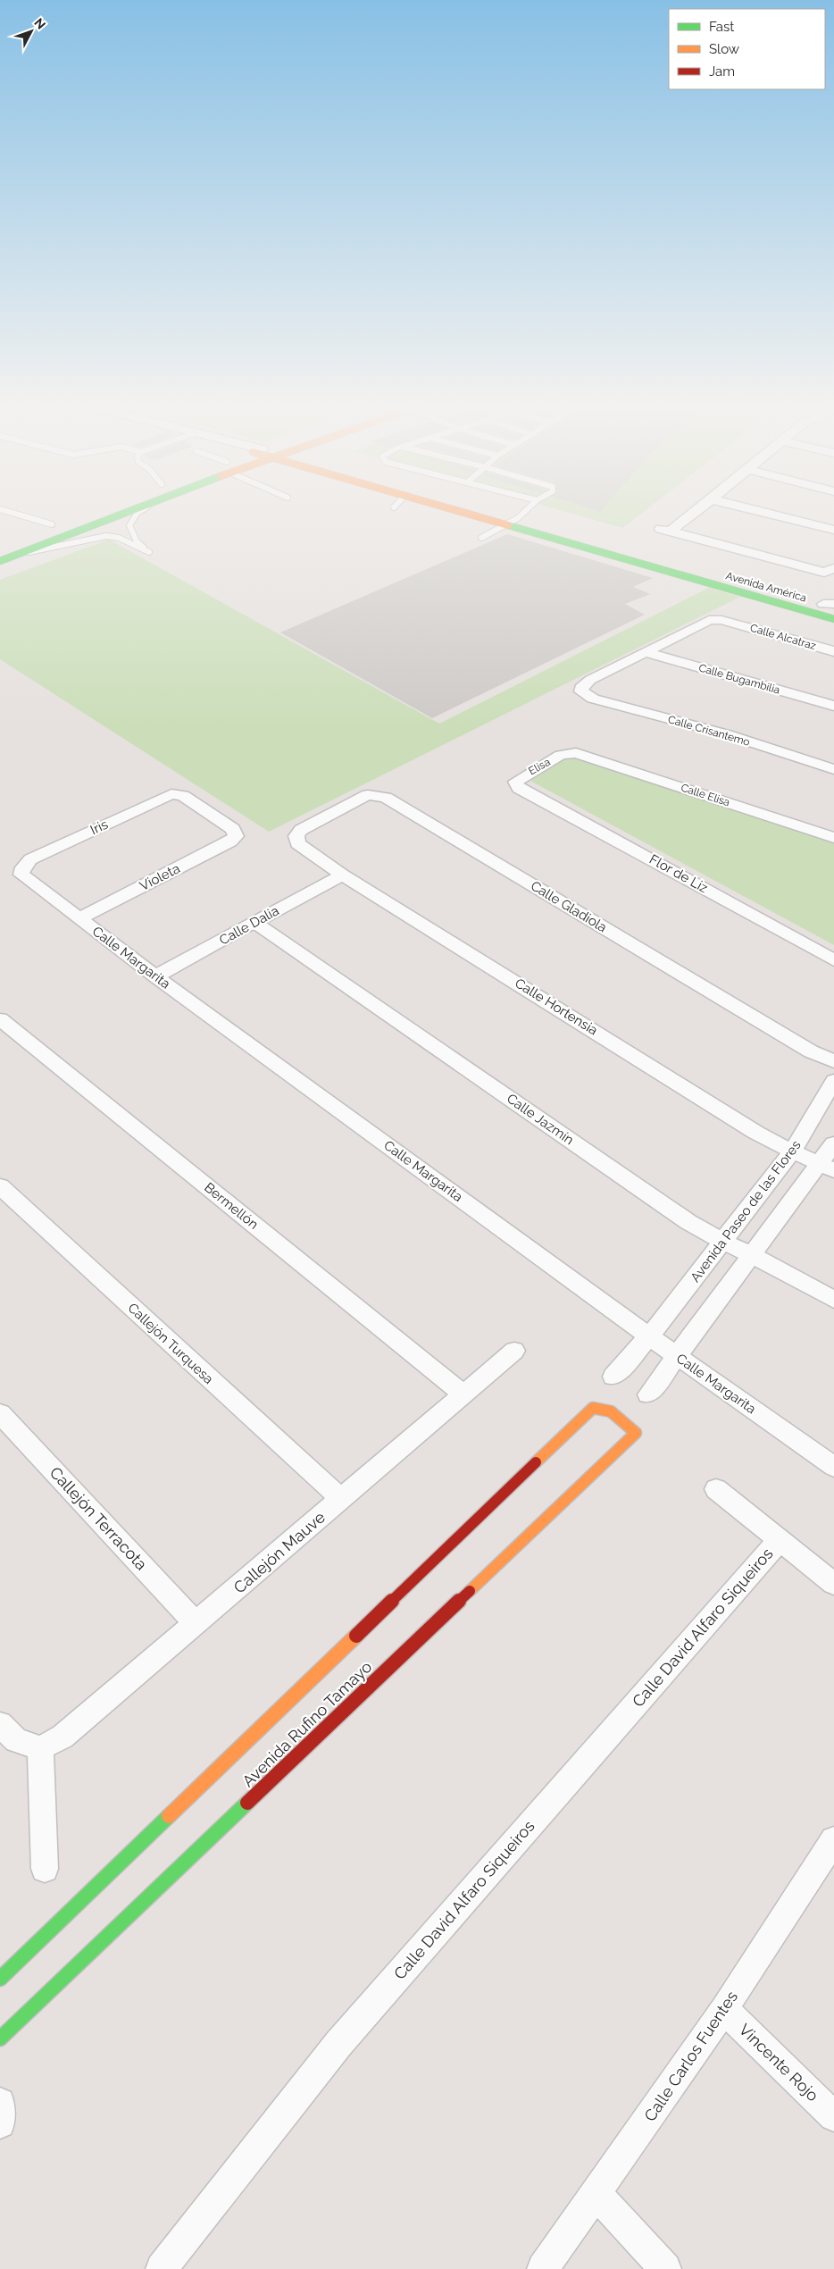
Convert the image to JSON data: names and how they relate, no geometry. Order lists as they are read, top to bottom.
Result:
{
  "streets": {
    "main road": ["Avenida América", "Avenida Rufino Tamayo"],
    "street": [
      "Calle Alcatraz",
      "Calle Bugambilia",
      "Calle Crisantemo",
      "Elisa",
      "Calle Elisa",
      "Iris",
      "Flor de Liz",
      "Violeta",
      "Calle Gladiola",
      "Calle Dalia",
      "Calle Margarita",
      "Calle Hortensia",
      "Calle Jazmín",
      "Bermellón",
      "Avenida Paseo de las Flores",
      "Callejón Turquesa",
      "Callejón Terracota",
      "Callejón Mauve",
      "Calle David Alfaro Siqueiros",
      "Calle Carlos Fuentes",
      "Vincente Rojo"
    ]
  },
  "crossings": [
    ["Calle Alcatraz", "Calle Bugambilia"],
    ["Calle Alcatraz", "Calle Crisantemo"],
    ["Elisa", "Calle Elisa"],
    ["Elisa", "Flor de Liz"],
    ["Iris", "Violeta"],
    ["Iris", "Calle Margarita"],
    ["Violeta", "Calle Margarita"],
    ["Calle Gladiola", "Calle Hortensia"],
    ["Calle Dalia", "Calle Margarita"],
    ["Calle Dalia", "Calle Hortensia"],
    ["Calle Dalia", "Calle Jazmín"],
    ["Calle Margarita", "Avenida Paseo de las Flores"],
    ["Calle Hortensia", "Avenida Paseo de las Flores"],
    ["Calle Jazmín", "Avenida Paseo de las Flores"],
    ["Bermellón", "Callejón Mauve"],
    ["Callejón Turquesa", "Callejón Mauve"],
    ["Callejón Terracota", "Callejón Mauve"],
    ["Calle Carlos Fuentes", "Vincente Rojo"]
  ],
  "legend": ["Fast", "Slow", "Jam"],
  "north": "top right"
}
